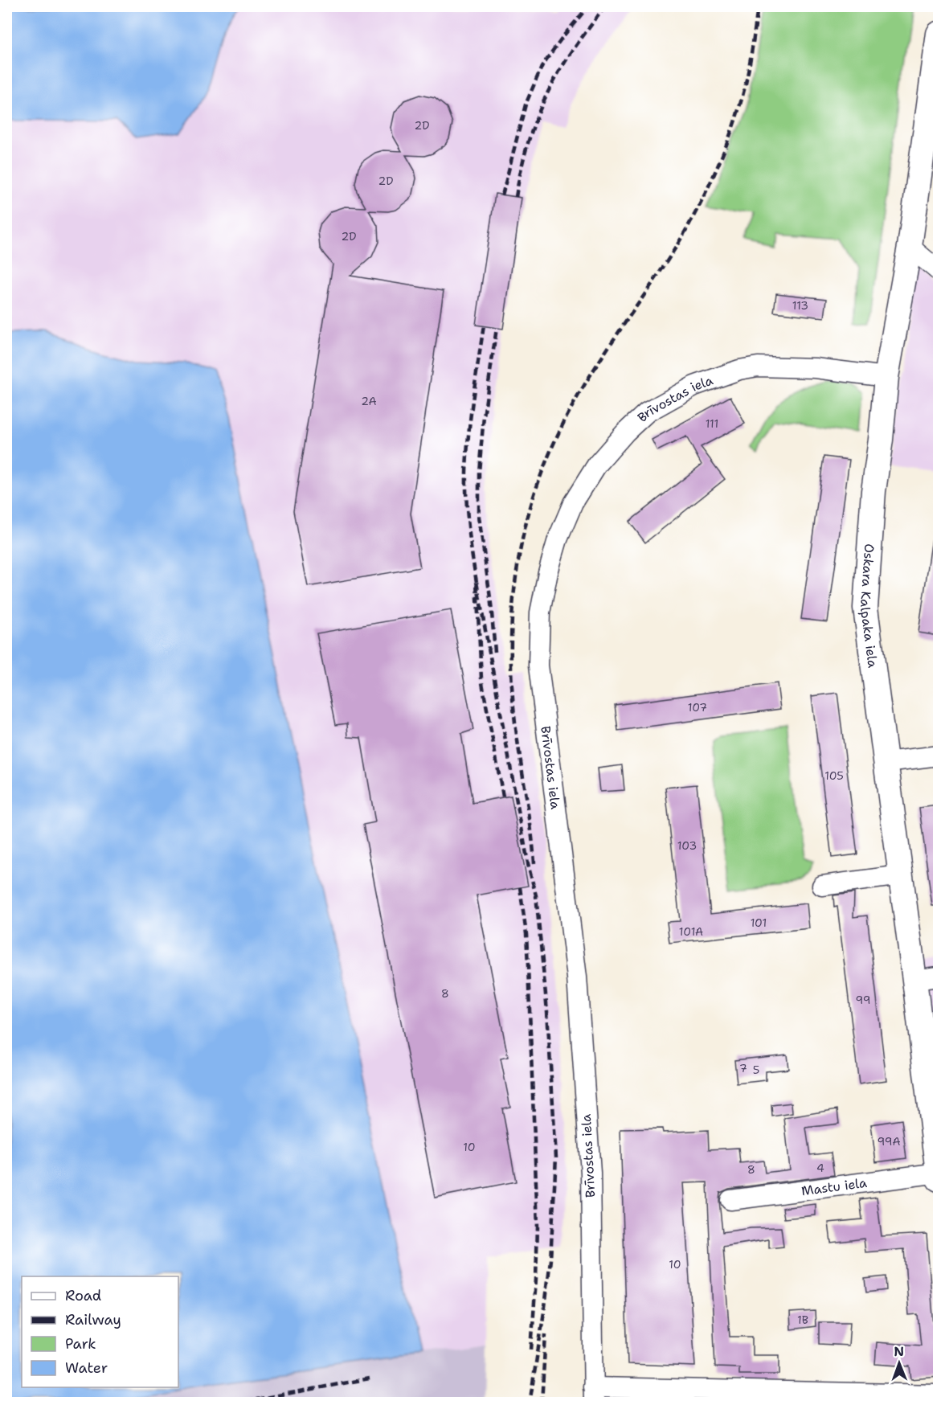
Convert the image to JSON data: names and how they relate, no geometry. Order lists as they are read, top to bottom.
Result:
{
  "streets": {
    "main road": ["Oskara Kalpaka iela"],
    "street": ["Brīvostas iela", "Mastu iela"]
  },
  "crossings": [
    ["Brīvostas iela", "Oskara Kalpaka iela"],
    ["Oskara Kalpaka iela", "Mastu iela"]
  ],
  "house_numbers": [
    "2D",
    "2D",
    "2D",
    "113",
    "2A",
    "111",
    "107",
    "105",
    "103",
    "101",
    "101A",
    "8",
    "99",
    "7",
    "5",
    "99A",
    "10",
    "4",
    "8",
    "10",
    "1B"
  ],
  "legend": [
    "Road",
    "Railway",
    "Park",
    "Water"
  ],
  "north": "top"
}
